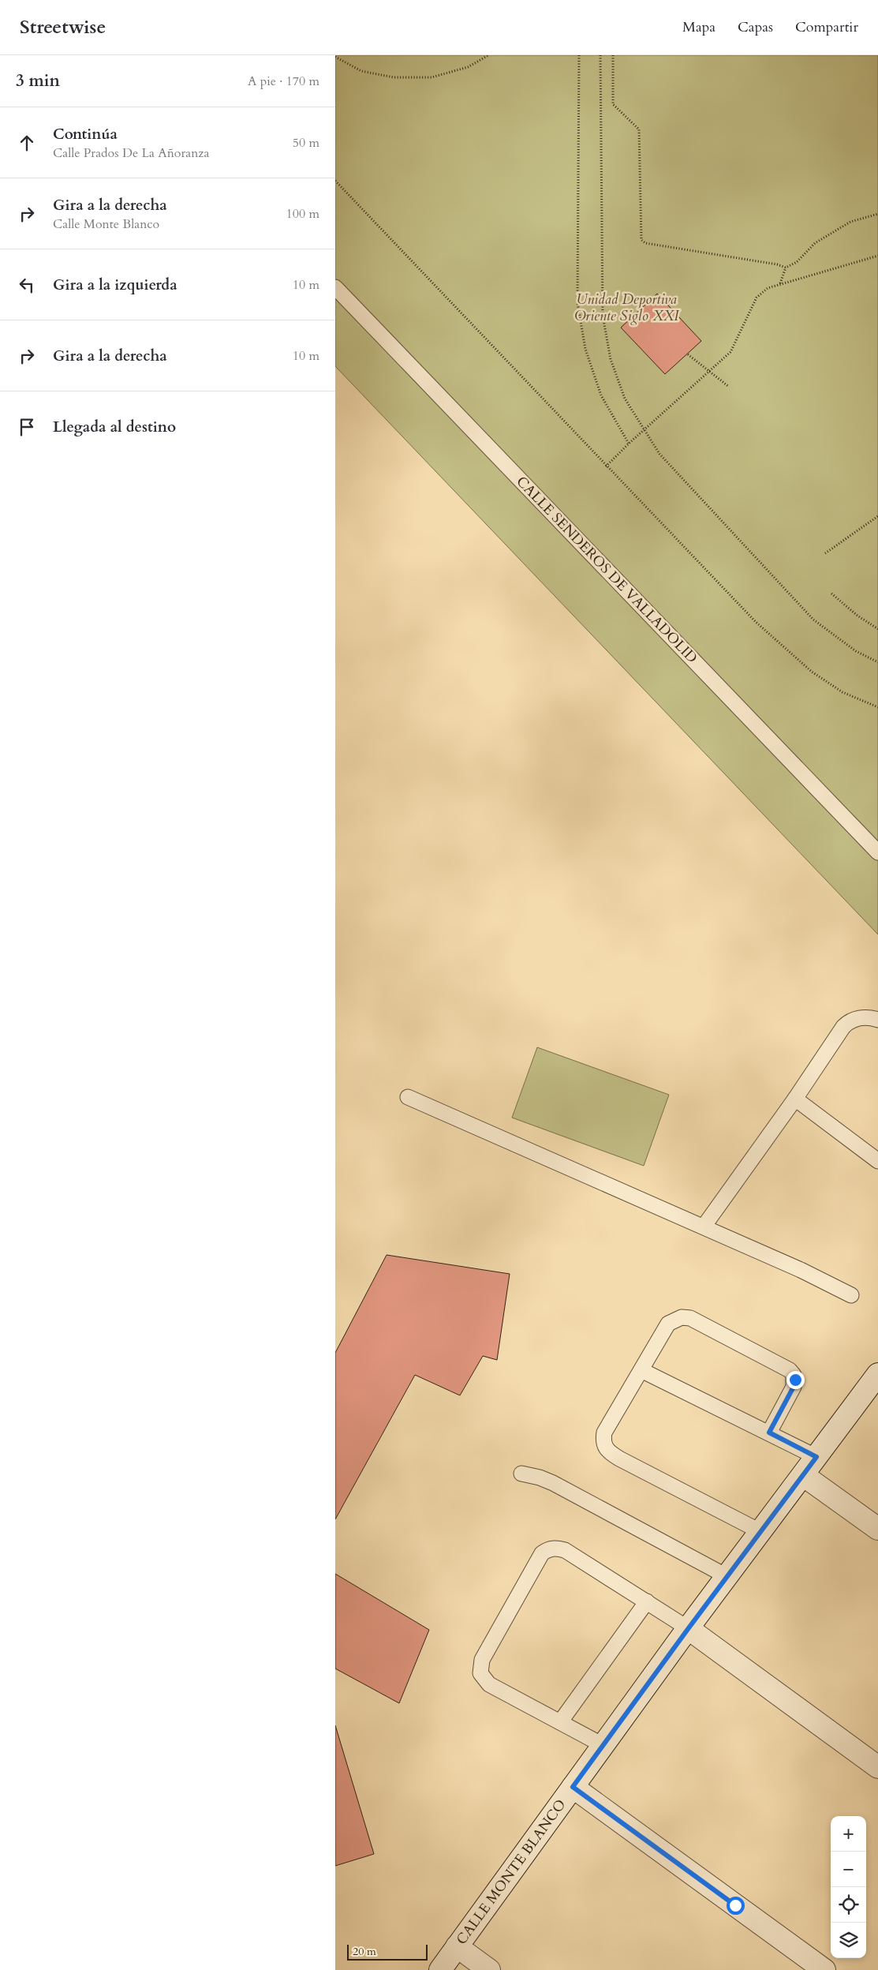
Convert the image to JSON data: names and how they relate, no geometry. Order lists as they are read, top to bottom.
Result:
{
  "streets": {
    "main road": ["CALLE MONTE BLANCO"],
    "lane": ["CALLE SENDEROS DE VALLADOLID"]
  },
  "parks": ["Unidad Deportiva Oriente Siglo XXI"],
  "scale_bar": "20 m",
  "page": {
    "header": "Streetwise",
    "nav": ["Mapa", "Capas", "Compartir"],
    "heading": ["3 min", "A pie · 170 m"],
    "list": [
      ["Continúa", "Calle Prados De La Añoranza", "50 m"],
      ["Gira a la derecha", "Calle Monte Blanco", "100 m"],
      ["Gira a la izquierda", "10 m"],
      ["Gira a la derecha", "10 m"],
      "Llegada al destino"
    ],
    "map_buttons": ["+", "−"],
    "scale": "20 m"
  }
}
